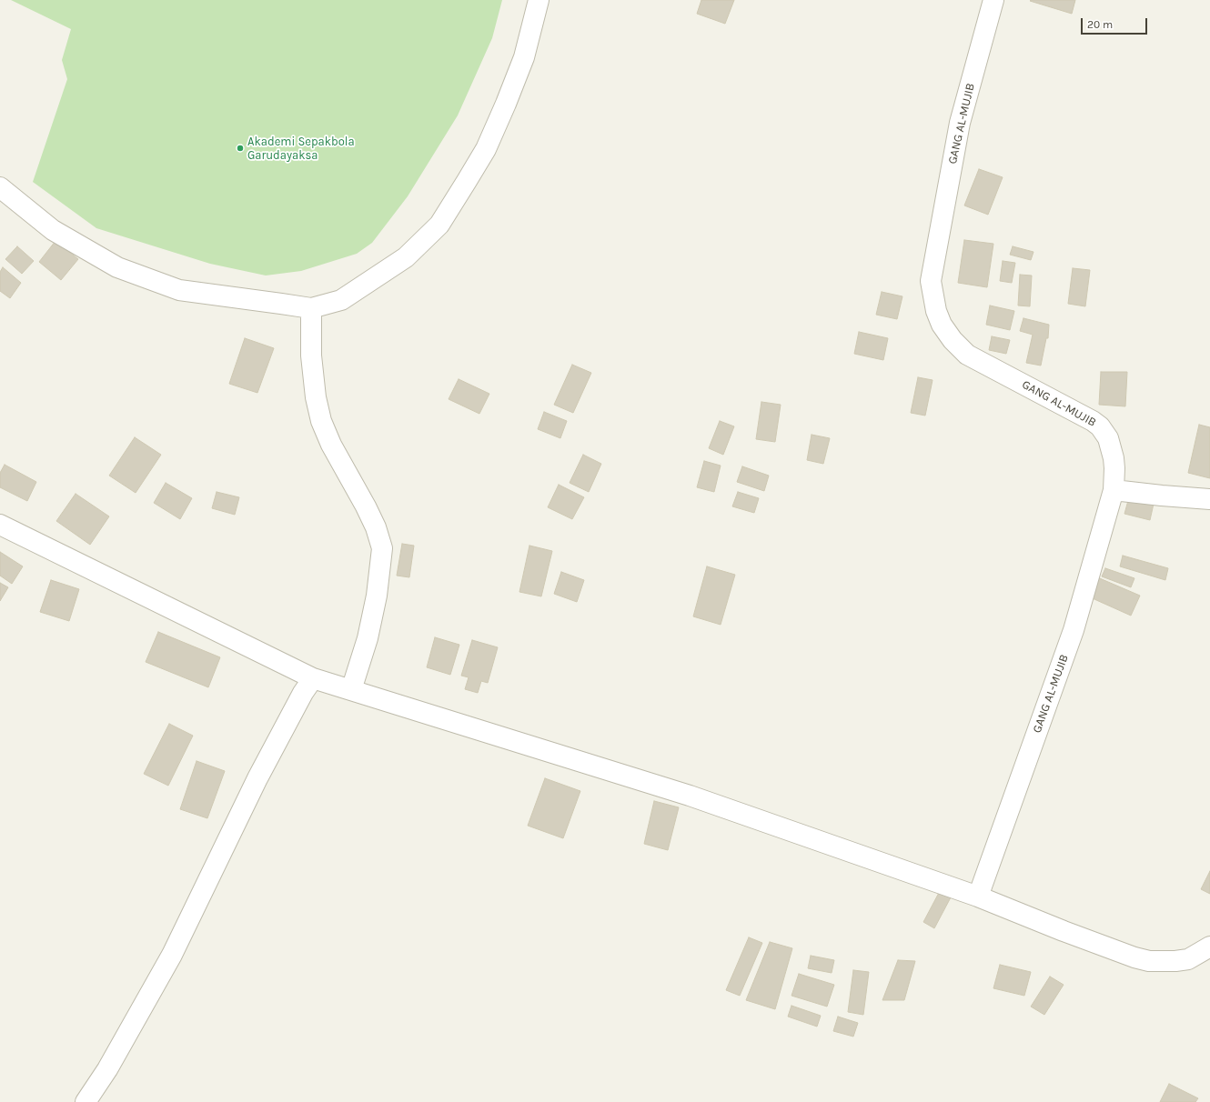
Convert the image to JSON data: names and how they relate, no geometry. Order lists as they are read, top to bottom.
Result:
{
  "streets": {
    "street": ["GANG AL-MUJIB"]
  },
  "places": ["Akademi Sepakbola Garudayaksa"],
  "scale_bar": "20 m"
}
